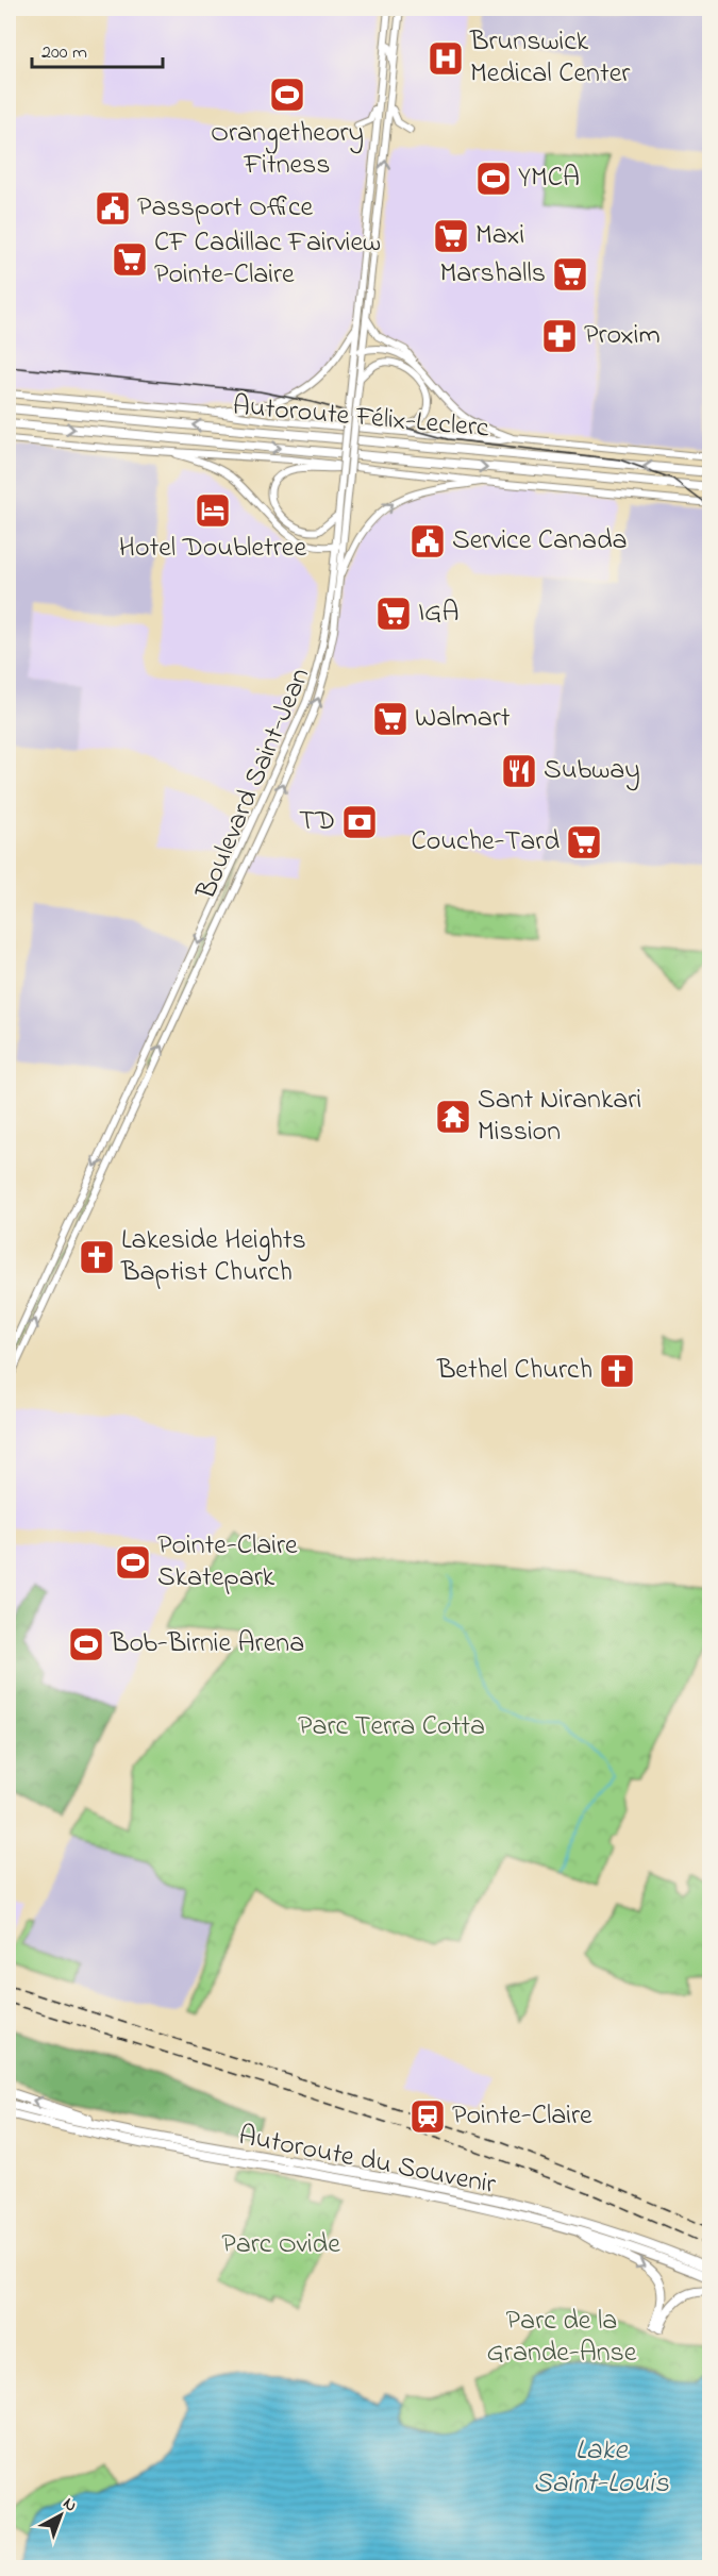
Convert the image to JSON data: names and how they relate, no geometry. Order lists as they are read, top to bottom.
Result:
{
  "streets": {
    "highway": ["Autoroute Félix-Leclerc", "Autoroute du Souvenir"],
    "main road": ["Boulevard Saint-Jean"]
  },
  "water": ["Lake Saint-Louis"],
  "parks": ["Parc Terra Cotta", "Parc Ovide", "Parc de la Grande-Anse"],
  "places": {
    "hospital": ["Brunswick Medical Center"],
    "sports": [
      "Orangetheory Fitness",
      "YMCA",
      "Pointe-Claire Skatepark",
      "Bob-Birnie Arena"
    ],
    "public building": ["Passport Office", "Service Canada"],
    "supermarket": [
      "Maxi",
      "CF Cadillac Fairview Pointe-Claire",
      "Marshalls",
      "IGA",
      "Walmart",
      "Couche-Tard"
    ],
    "pharmacy": ["Proxim"],
    "hotel": ["Hotel Doubletree"],
    "restaurant": ["Subway"],
    "bank": ["TD"],
    "temple": ["Sant Nirankari Mission"],
    "church": ["Lakeside Heights Baptist Church", "Bethel Church"],
    "station": ["Pointe-Claire"]
  },
  "scale_bar": "200 m",
  "north": "top right"
}
